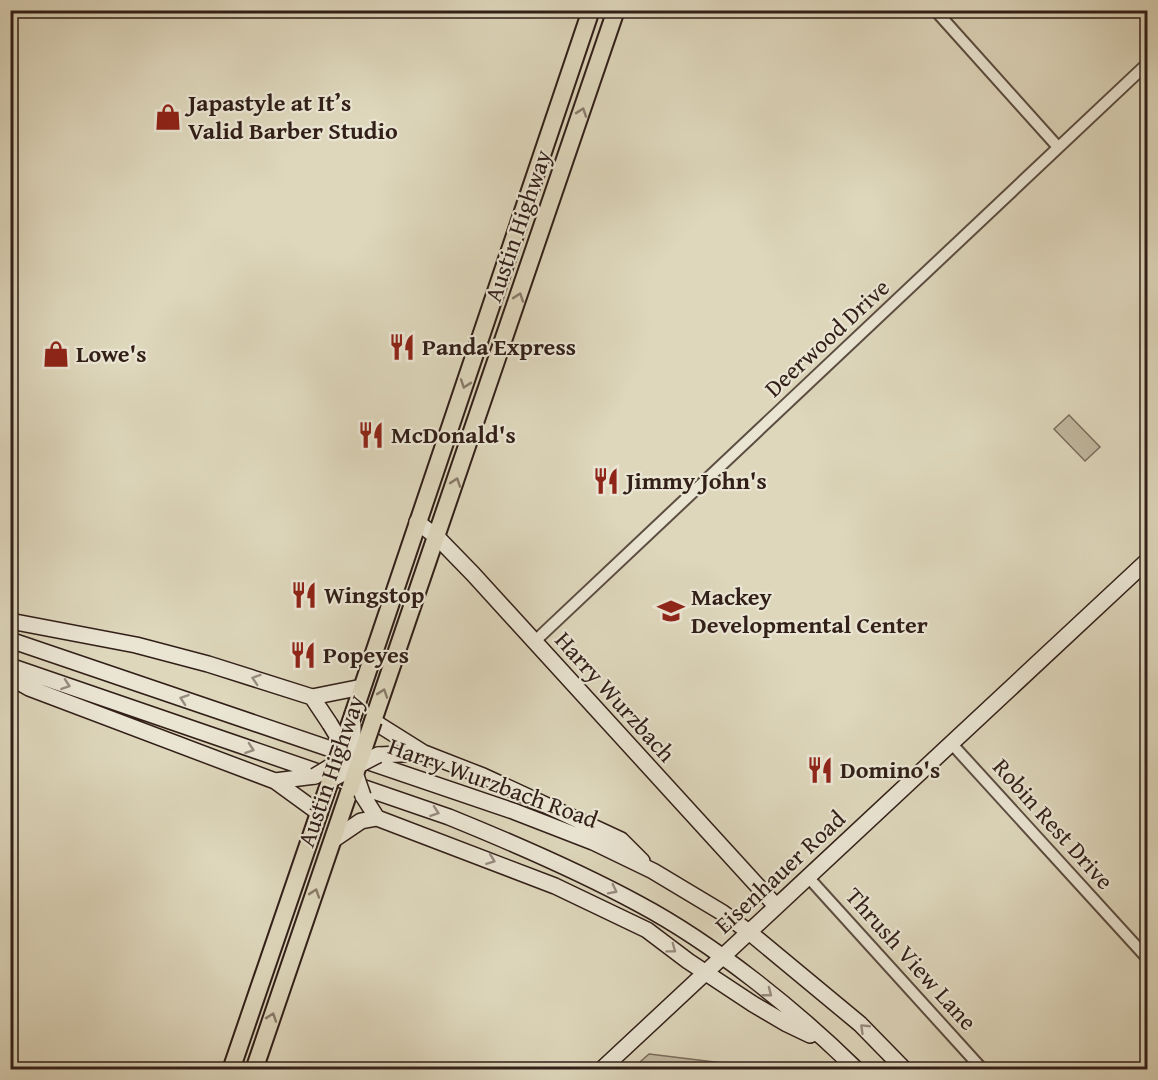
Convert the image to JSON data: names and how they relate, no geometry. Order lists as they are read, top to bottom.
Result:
{
  "streets": {
    "main road": [
      "Austin Highway",
      "Harry Wurzbach",
      "Harry Wurzbach Road",
      "Eisenhauer Road"
    ],
    "street": ["Deerwood Drive", "Robin Rest Drive", "Thrush View Lane"]
  },
  "crossings": [
    ["Austin Highway", "Harry Wurzbach"],
    ["Deerwood Drive", "Harry Wurzbach"],
    ["Harry Wurzbach", "Eisenhauer Road"],
    ["Harry Wurzbach Road", "Eisenhauer Road"],
    ["Robin Rest Drive", "Eisenhauer Road"],
    ["Eisenhauer Road", "Thrush View Lane"]
  ],
  "places": {
    "shop": ["Japastyle at It’s Valid Barber Studio", "Lowe's"],
    "restaurant": [
      "Panda Express",
      "McDonald's",
      "Jimmy John's",
      "Wingstop",
      "Popeyes",
      "Domino's"
    ],
    "school or university": ["Mackey Developmental Center"]
  }
}
